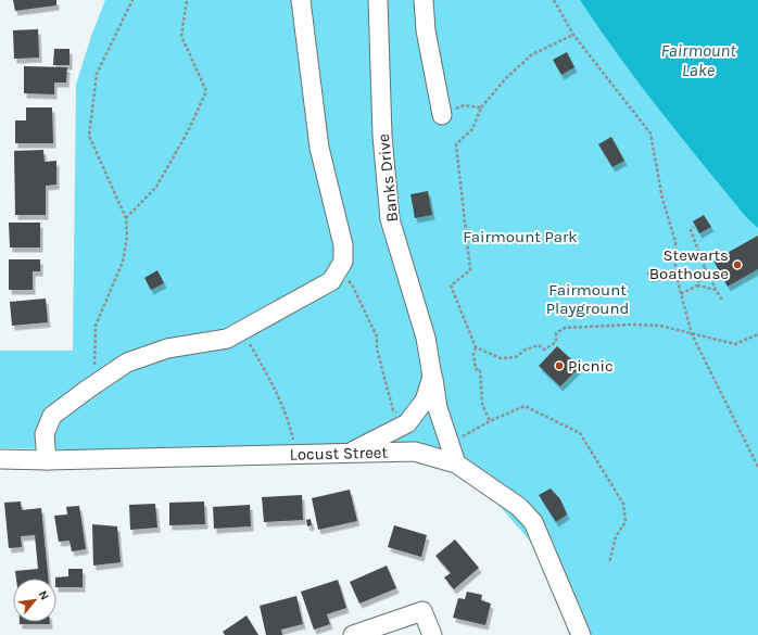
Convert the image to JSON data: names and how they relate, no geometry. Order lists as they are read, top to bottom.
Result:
{
  "streets": {
    "street": ["Banks Drive", "Locust Street"]
  },
  "crossings": [
    ["Banks Drive", "Locust Street"]
  ],
  "water": ["Fairmount Lake"],
  "parks": ["Fairmount Park", "Fairmount Playground"],
  "places": ["Stewarts Boathouse", "Picnic"],
  "north": "top right"
}
